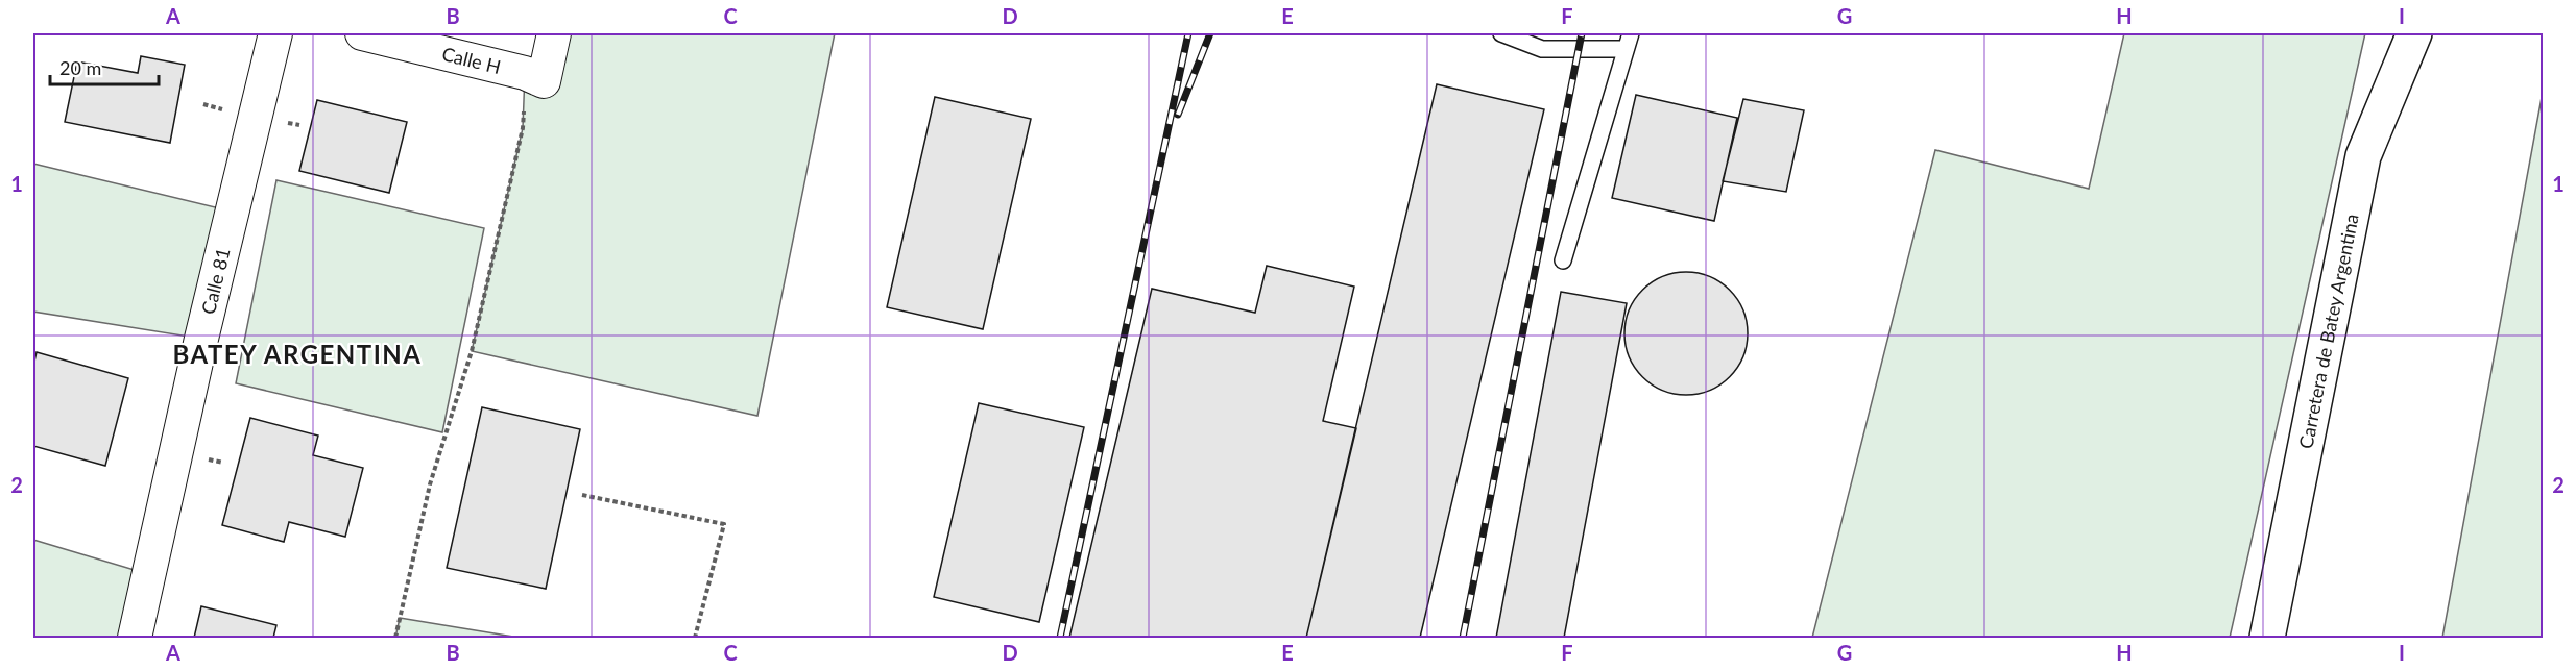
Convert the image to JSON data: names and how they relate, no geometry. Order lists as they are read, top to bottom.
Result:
{
  "streets": {
    "street": ["Calle H", "Calle 81", "Carretera de Batey Argentina"]
  },
  "districts": ["BATEY ARGENTINA"],
  "scale_bar": "20 m",
  "grid": {
    "columns": [
      "A",
      "B",
      "C",
      "D",
      "E",
      "F",
      "G",
      "H",
      "I"
    ],
    "rows": ["1", "2"]
  }
}
